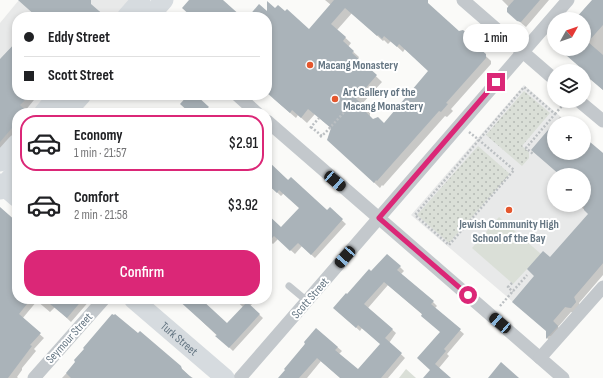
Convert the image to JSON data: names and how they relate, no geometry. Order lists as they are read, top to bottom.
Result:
{
  "streets": {
    "main road": ["Turk Street"],
    "street": ["Scott Street", "Seymour Street"]
  },
  "places": ["Macang Monastery", "Art Gallery of the Macang Monastery", "Jewish Community High School of the Bay"],
  "north": "top right",
  "page": {
    "map_buttons": ["+", "−"],
    "banner": ["Eddy Street", "Scott Street"],
    "bubble": "1 min",
    "list": [
      {
        "name": "Economy",
        "note": "1 min · 21:57",
        "value": "$2.91"
      },
      {
        "name": "Comfort",
        "note": "2 min · 21:58",
        "value": "$3.92"
      }
    ],
    "buttons": "Confirm"
  }
}
